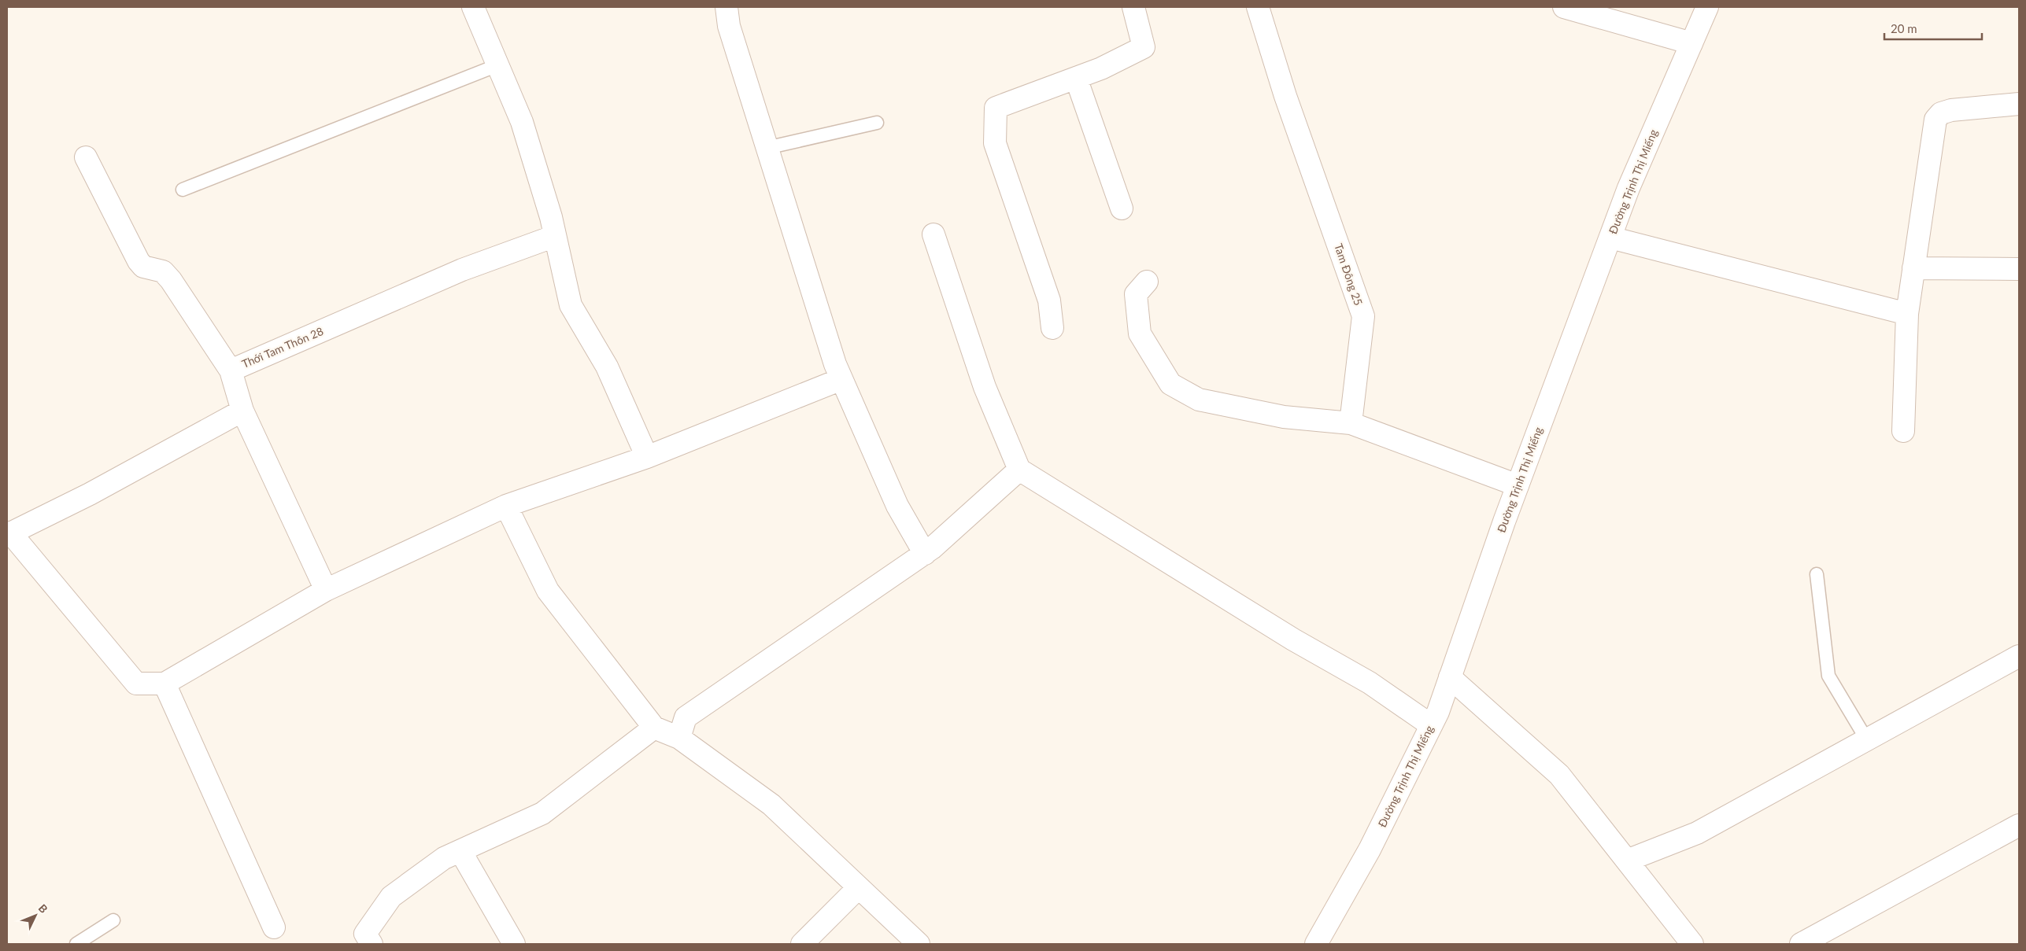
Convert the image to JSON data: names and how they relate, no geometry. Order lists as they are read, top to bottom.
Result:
{
  "streets": {
    "street": ["Đường Trịnh Thị Miếng", "Tam Đông 25", "Thới Tam Thôn 28"]
  },
  "scale_bar": "20 m",
  "north": "top right"
}
